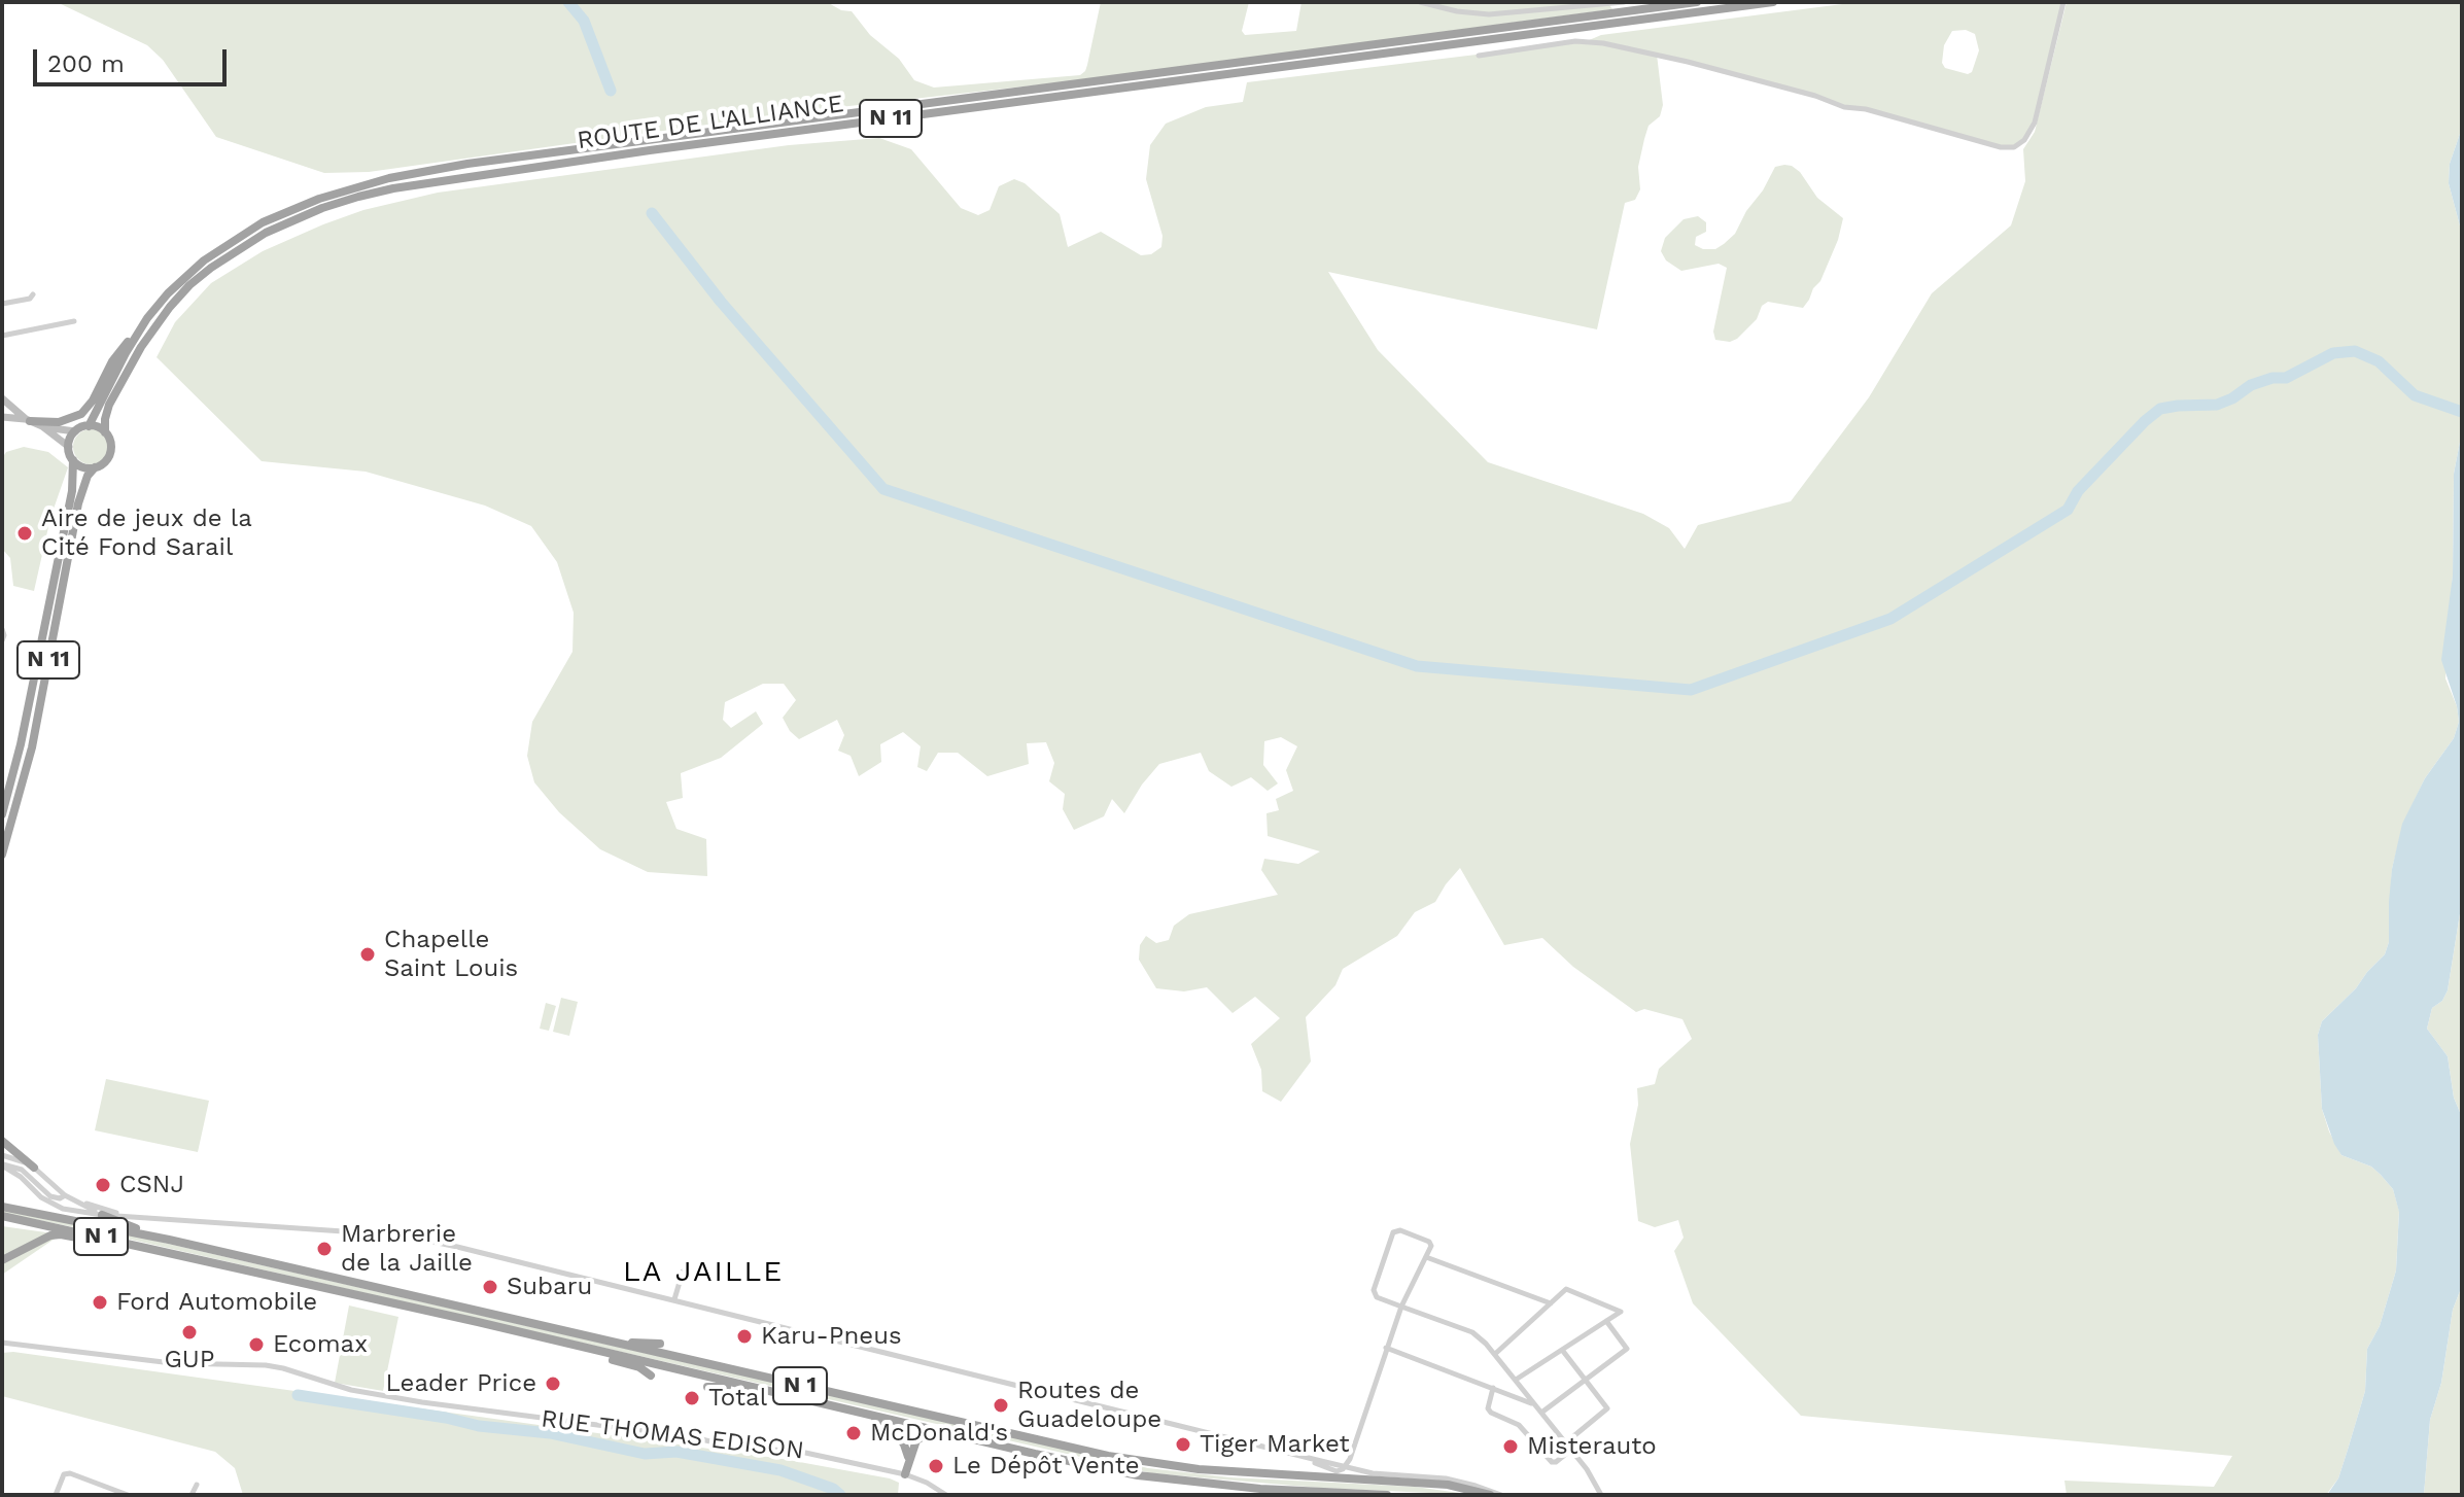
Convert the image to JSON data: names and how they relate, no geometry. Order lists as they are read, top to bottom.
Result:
{
  "streets": {
    "highway": ["N 11", "ROUTE DE L'ALLIANCE", "N 1"],
    "street": ["RUE THOMAS EDISON"]
  },
  "crossings": [
    ["N 11", "ROUTE DE L'ALLIANCE"]
  ],
  "districts": ["LA JAILLE"],
  "places": [
    "Aire de jeux de la Cité Fond Sarail",
    "Chapelle Saint Louis",
    "CSNJ",
    "Marbrerie de la Jaille",
    "Subaru",
    "Ford Automobile",
    "GUP",
    "Karu-Pneus",
    "Ecomax",
    "Leader Price",
    "Total",
    "Routes de Guadeloupe",
    "McDonald's",
    "Tiger Market",
    "Misterauto",
    "Le Dépôt Vente"
  ],
  "scale_bar": "200 m"
}
